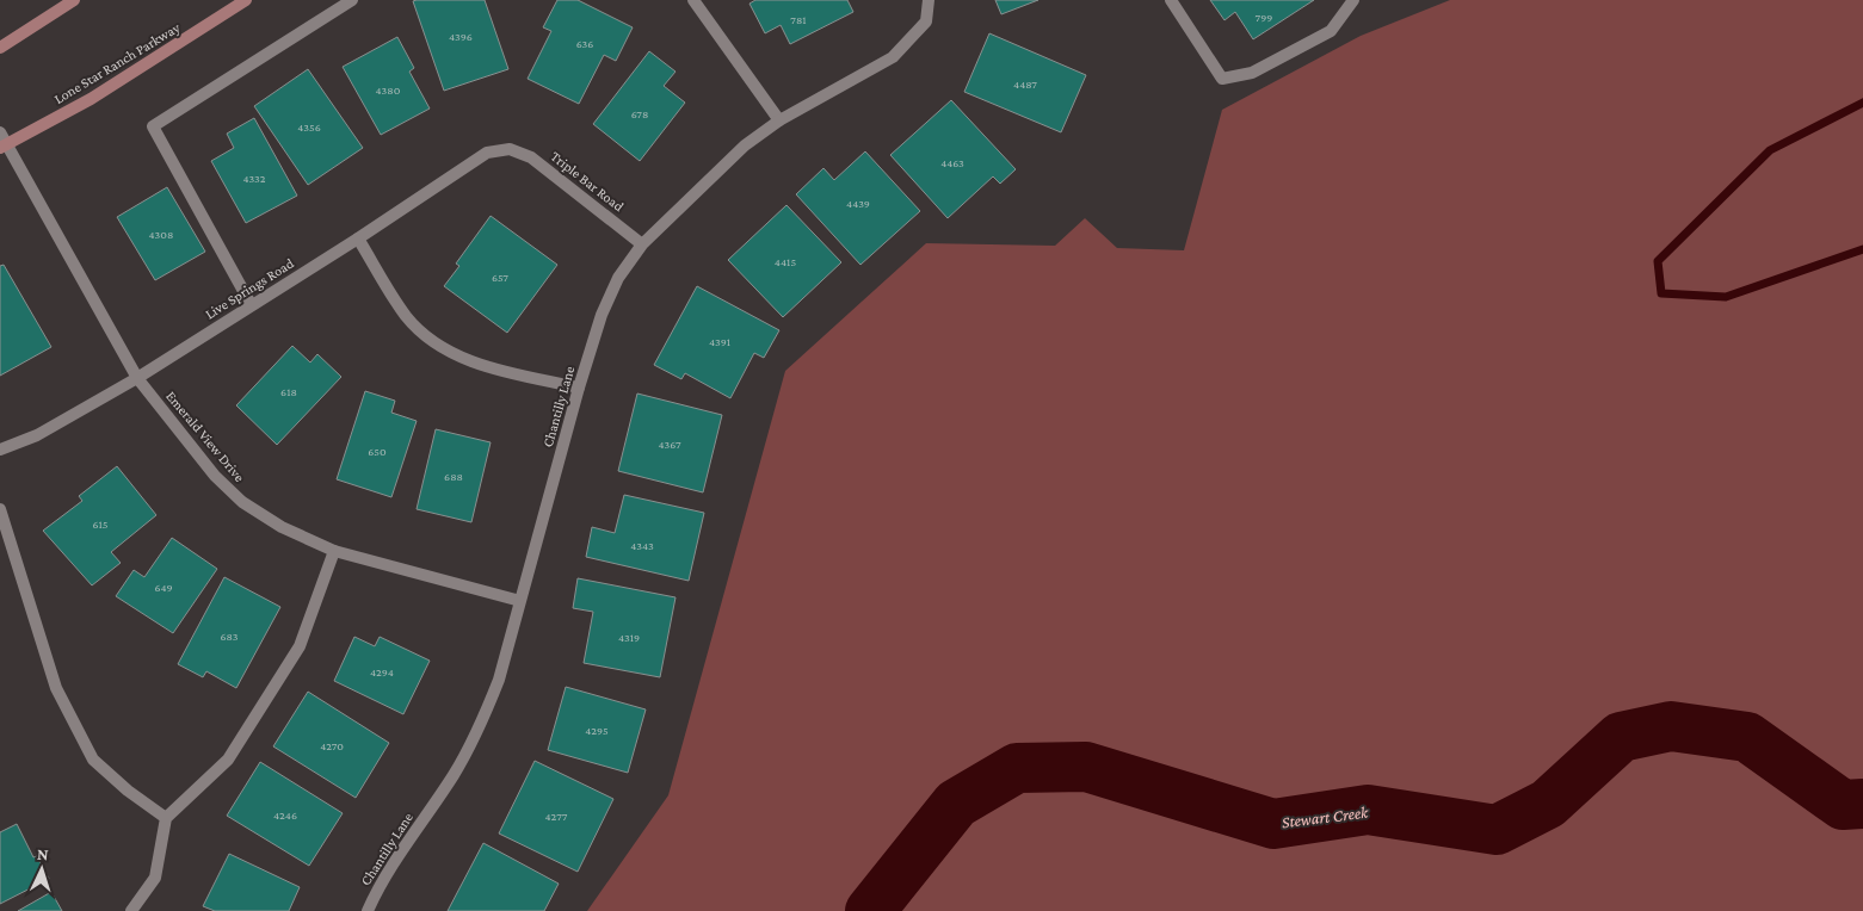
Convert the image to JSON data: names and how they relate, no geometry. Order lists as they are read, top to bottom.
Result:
{
  "streets": {
    "main road": ["Lone Star Ranch Parkway"],
    "street": [
      "Triple Bar Road",
      "Live Springs Road",
      "Chantilly Lane",
      "Emerald View Drive"
    ]
  },
  "crossings": [
    ["Lone Star Ranch Parkway", "Emerald View Drive"],
    ["Triple Bar Road", "Live Springs Road"],
    ["Triple Bar Road", "Chantilly Lane"],
    ["Live Springs Road", "Emerald View Drive"],
    ["Chantilly Lane", "Emerald View Drive"]
  ],
  "water": ["Stewart Creek"],
  "house_numbers": [
    "799",
    "781",
    "4396",
    "636",
    "4487",
    "4380",
    "678",
    "4356",
    "4463",
    "4332",
    "4439",
    "4308",
    "4415",
    "657",
    "4391",
    "618",
    "4367",
    "650",
    "688",
    "615",
    "4343",
    "649",
    "683",
    "4319",
    "4294",
    "4295",
    "4270",
    "4246",
    "4277"
  ],
  "north": "top"
}
